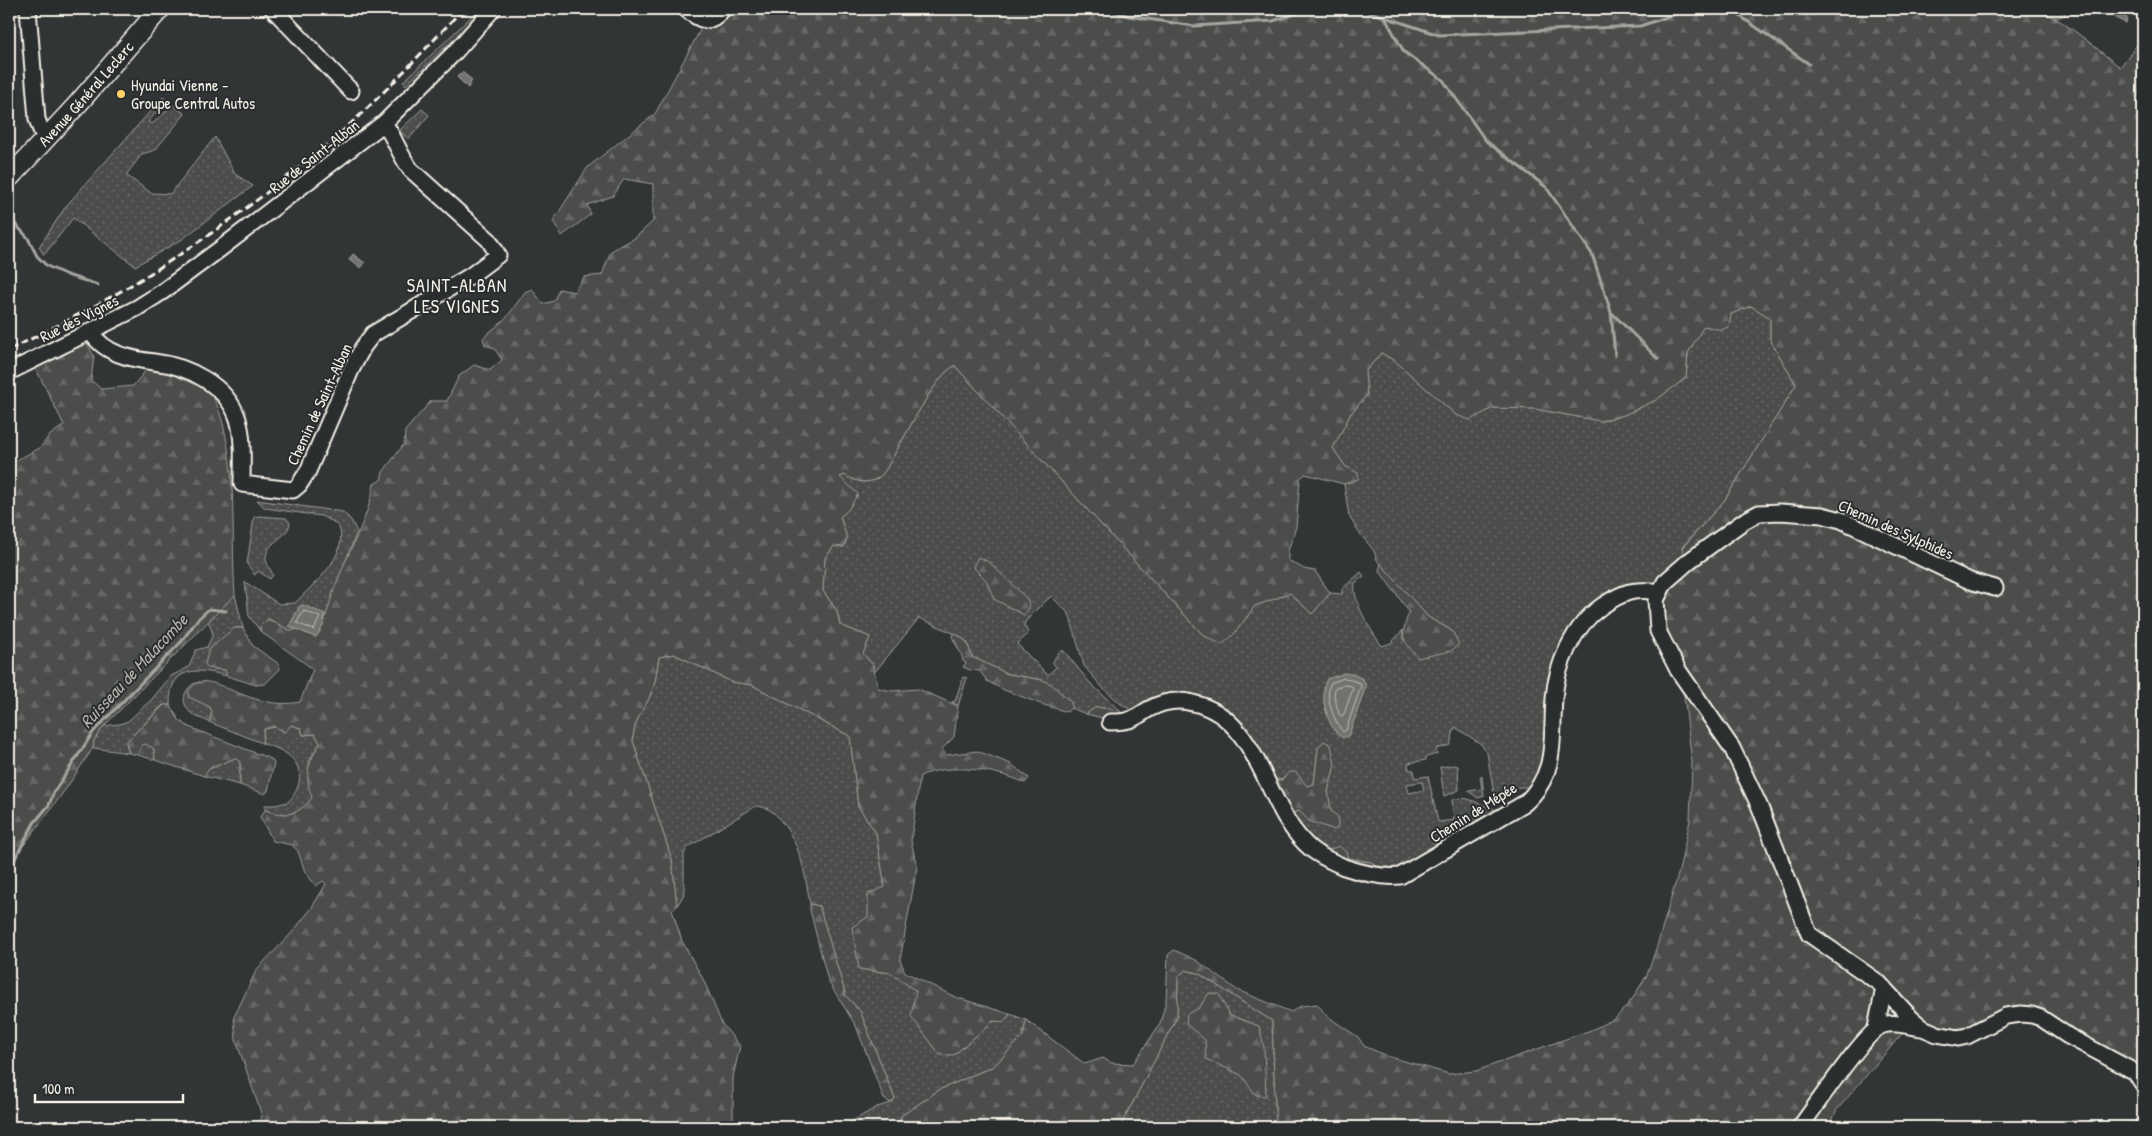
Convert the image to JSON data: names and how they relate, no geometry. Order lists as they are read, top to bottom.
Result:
{
  "streets": {
    "main road": ["Avenue Général Leclerc"],
    "street": [
      "Rue de Saint-Alban",
      "Rue des Vignes",
      "Chemin de Saint-Alban",
      "Chemin des Sylphides",
      "Chemin de Mépée"
    ]
  },
  "crossings": [
    ["Rue de Saint-Alban", "Rue des Vignes"],
    ["Rue de Saint-Alban", "Chemin de Saint-Alban"],
    ["Rue des Vignes", "Chemin de Saint-Alban"],
    ["Chemin des Sylphides", "Chemin de Mépée"]
  ],
  "districts": ["SAINT-ALBAN LES VIGNES"],
  "water": ["Ruisseau de Malacombe"],
  "places": ["Hyundai Vienne - Groupe Central Autos"],
  "scale_bar": "100 m"
}
